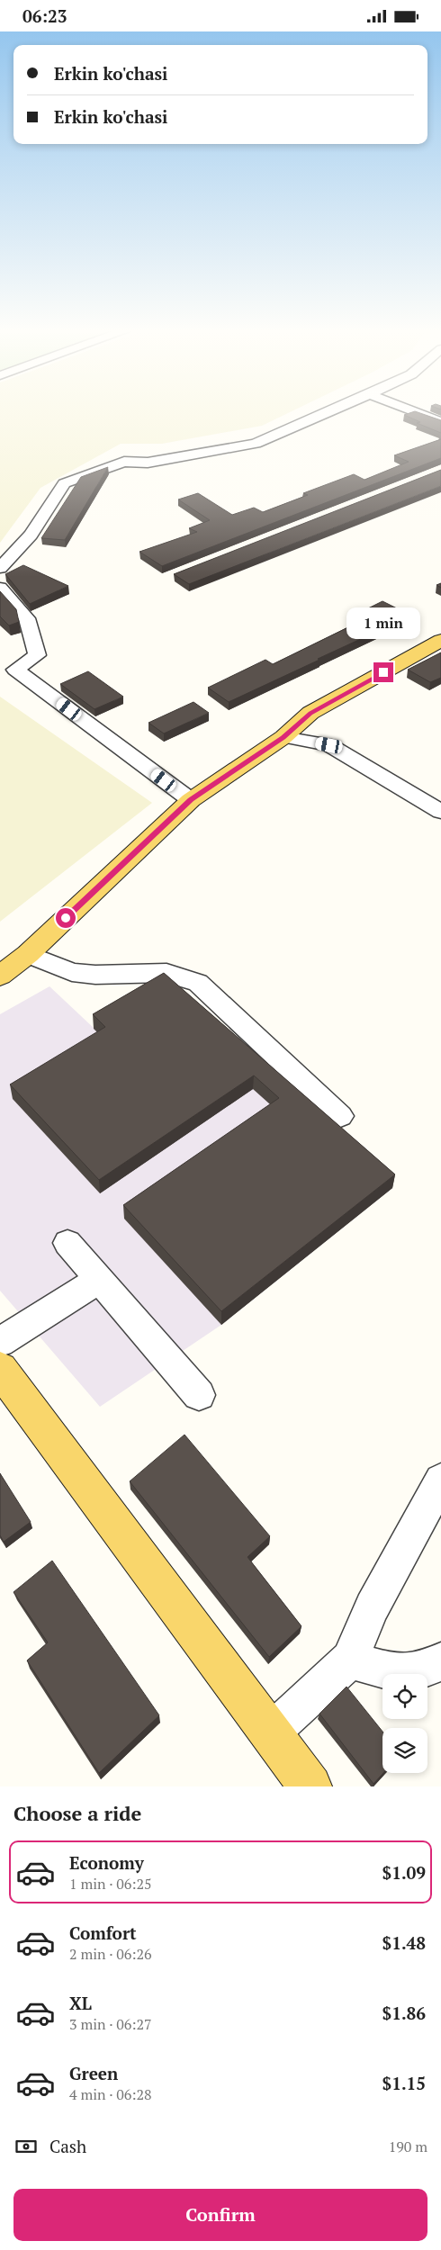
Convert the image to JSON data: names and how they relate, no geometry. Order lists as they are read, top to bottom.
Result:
{
  "page": {
    "status": "06:23",
    "banner": ["Erkin ko'chasi", "Erkin ko'chasi"],
    "bubble": "1 min",
    "heading": "Choose a ride",
    "list": [
      {
        "name": "Economy",
        "note": "1 min · 06:25",
        "value": "$1.09"
      },
      {
        "name": "Comfort",
        "note": "2 min · 06:26",
        "value": "$1.48"
      },
      {
        "name": "XL",
        "note": "3 min · 06:27",
        "value": "$1.86"
      },
      {
        "name": "Green",
        "note": "4 min · 06:28",
        "value": "$1.15"
      }
    ],
    "pay": ["Cash", "190 m"],
    "buttons": "Confirm"
  }
}
